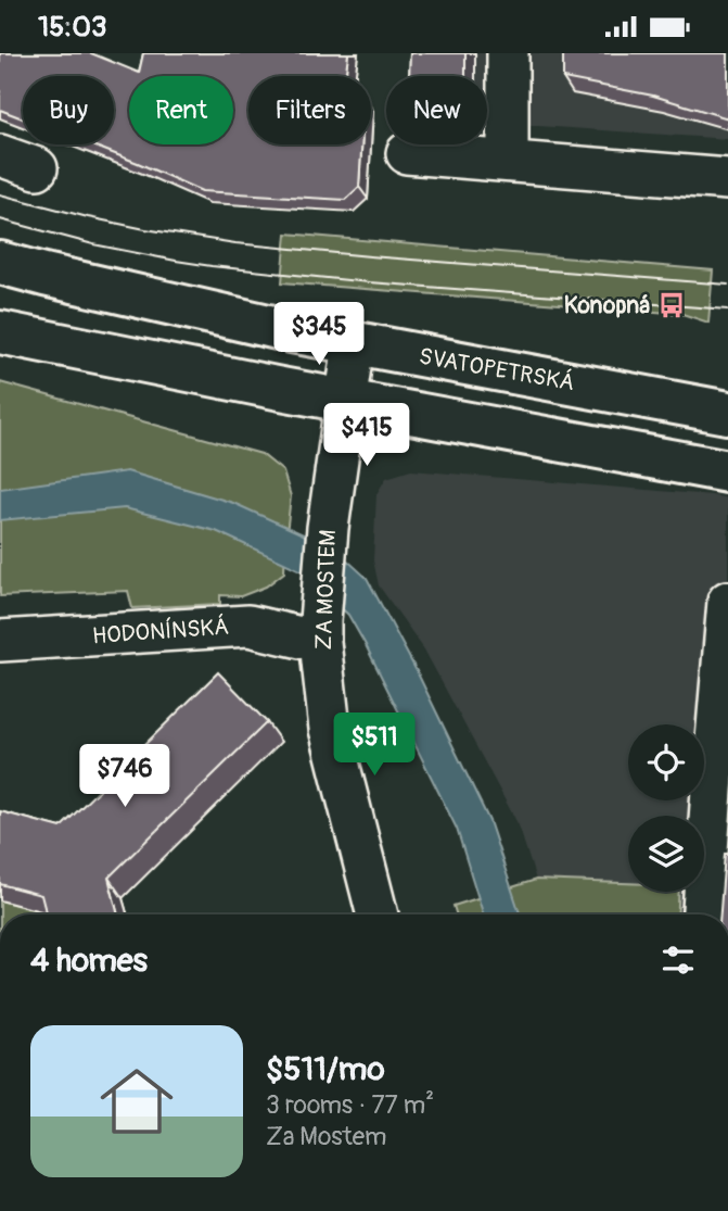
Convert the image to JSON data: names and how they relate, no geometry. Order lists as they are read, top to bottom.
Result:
{
  "streets": {
    "main road": ["SVATOPETRSKÁ"],
    "street": ["ZA MOSTEM", "HODONÍNSKÁ"]
  },
  "crossings": [
    ["SVATOPETRSKÁ", "ZA MOSTEM"],
    ["ZA MOSTEM", "HODONÍNSKÁ"]
  ],
  "places": {
    "bus stop": ["Konopná"]
  },
  "page": {
    "status": "15:03",
    "chip": [
      "Buy",
      "Rent",
      "Filters",
      "New"
    ],
    "price": [
      "$345",
      "$415",
      "$511",
      "$746"
    ],
    "heading": "4 homes",
    "list": [
      {
        "name": "$511/mo",
        "note": "3 rooms · 77 m² · Za Mostem"
      }
    ]
  }
}
